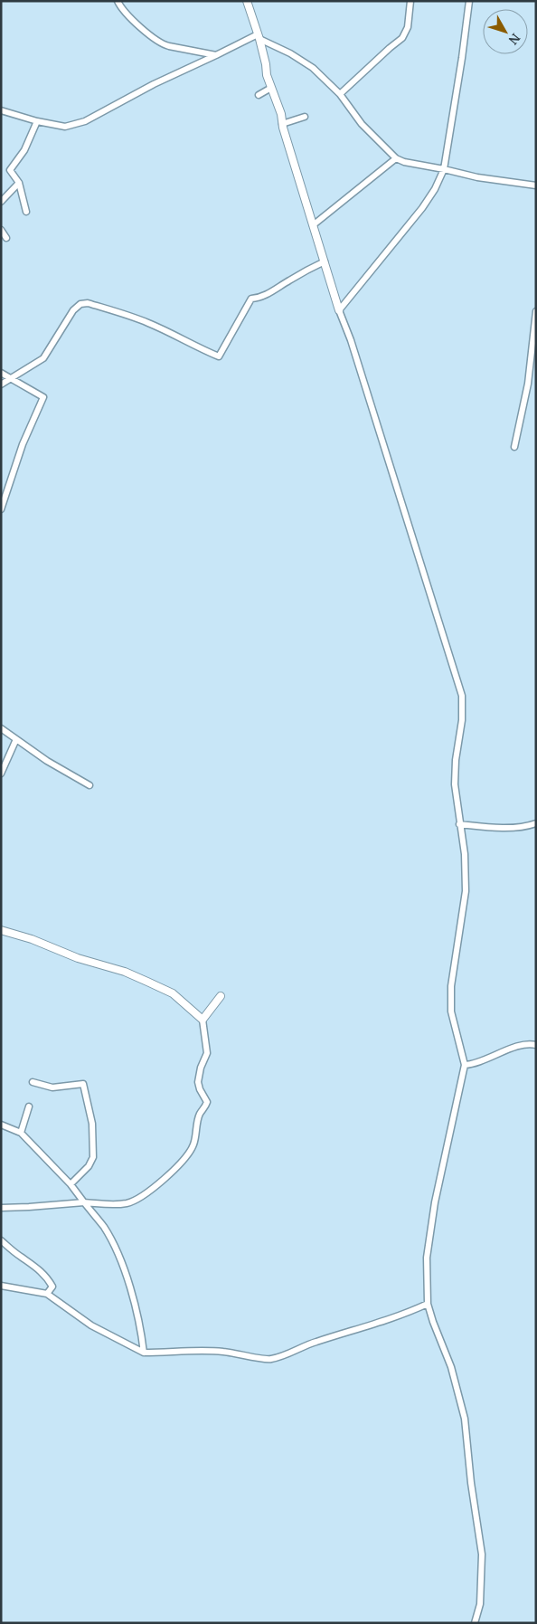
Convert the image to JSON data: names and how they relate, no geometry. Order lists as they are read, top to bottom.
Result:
{
  "north": "bottom right"
}
